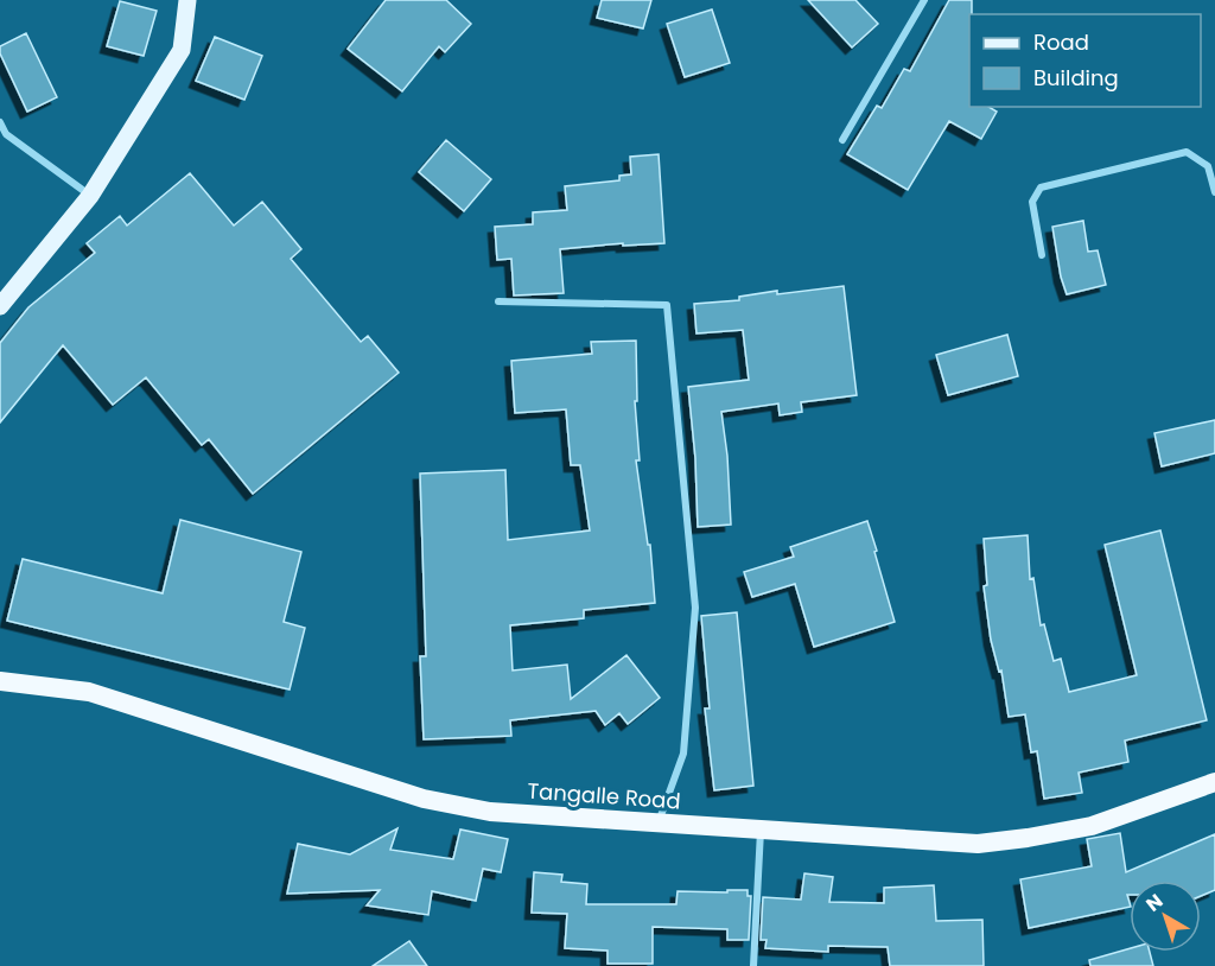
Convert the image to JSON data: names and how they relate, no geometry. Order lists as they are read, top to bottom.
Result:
{
  "streets": {
    "highway": ["Tangalle Road"]
  },
  "legend": ["Road", "Building"],
  "north": "top left"
}
